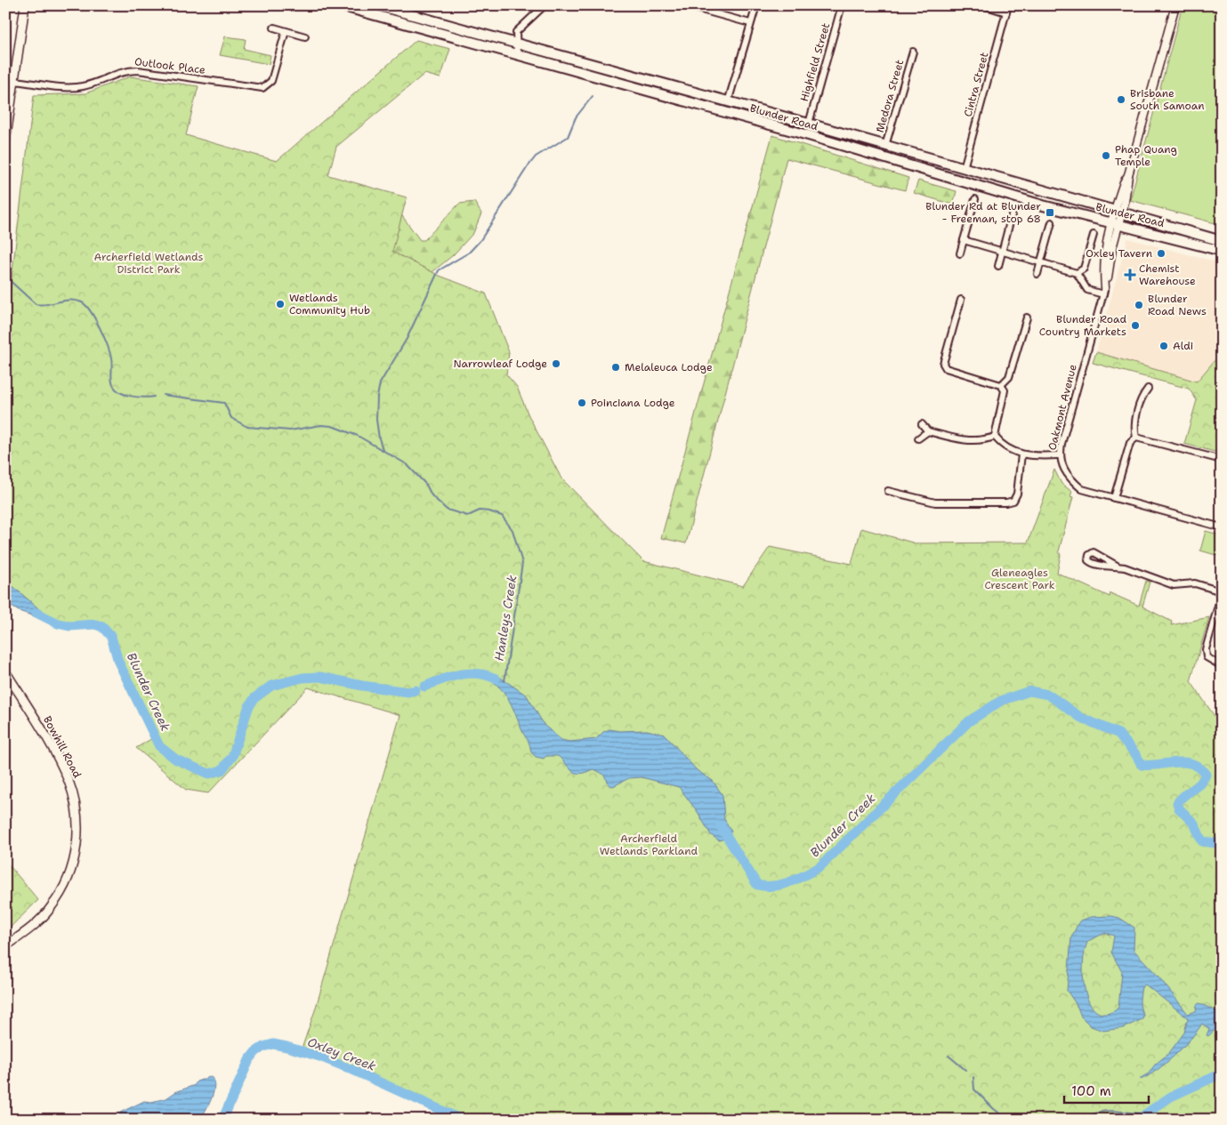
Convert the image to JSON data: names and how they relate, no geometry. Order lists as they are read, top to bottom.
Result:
{
  "streets": {
    "main road": ["Blunder Road", "Bowhill Road"],
    "street": [
      "Highfield Street",
      "Outlook Place",
      "Cintra Street",
      "Medora Street",
      "Oakmont Avenue"
    ]
  },
  "crossings": [
    ["Highfield Street", "Blunder Road"],
    ["Cintra Street", "Blunder Road"],
    ["Medora Street", "Blunder Road"],
    ["Blunder Road", "Oakmont Avenue"]
  ],
  "water": ["Hanleys Creek", "Blunder Creek", "Oxley Creek"],
  "parks": ["Archerfield Wetlands District Park", "Gleneagles Crescent Park", "Archerfield Wetlands Parkland"],
  "places": {
    "other": [
      "Brisbane South Samoan",
      "Phap Quang Temple",
      "Oxley Tavern",
      "Wetlands Community Hub",
      "Blunder Road News",
      "Blunder Road Country Markets",
      "Aldi",
      "Narrowleaf Lodge",
      "Melaleuca Lodge",
      "Poinciana Lodge"
    ],
    "transit": ["Blunder Rd at Blunder - Freeman, stop 68"],
    "health": ["Chemist Warehouse"]
  },
  "scale_bar": "100 m"
}
